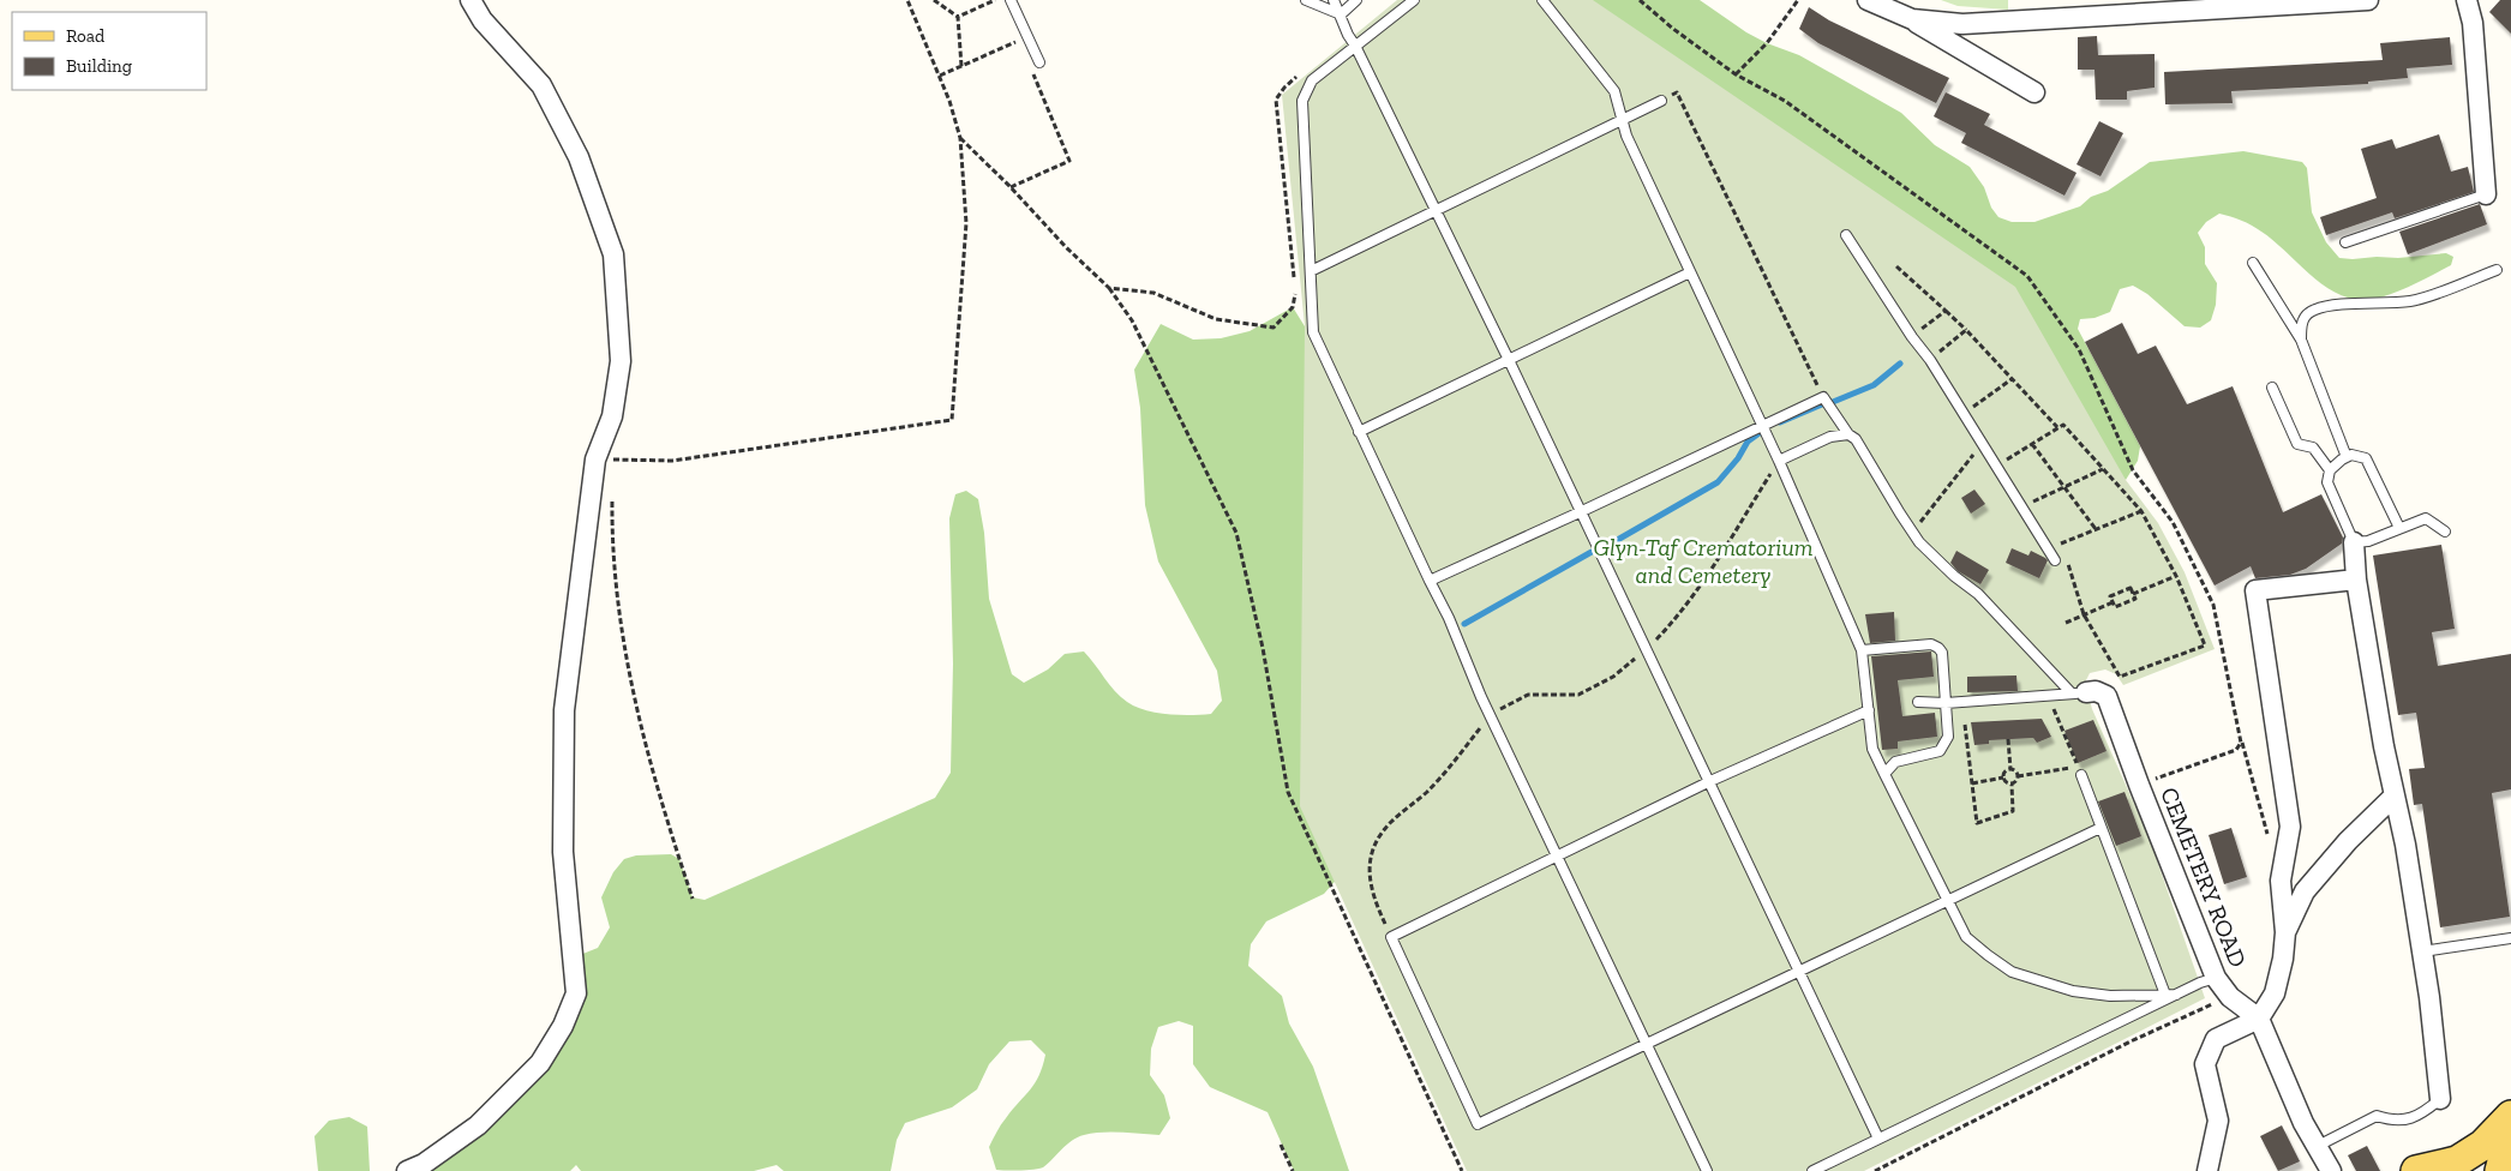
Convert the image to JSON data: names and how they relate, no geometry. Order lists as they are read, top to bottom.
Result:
{
  "streets": {
    "street": ["CEMETERY ROAD"]
  },
  "parks": ["Glyn-Taf Crematorium and Cemetery"],
  "legend": ["Road", "Building"]
}
